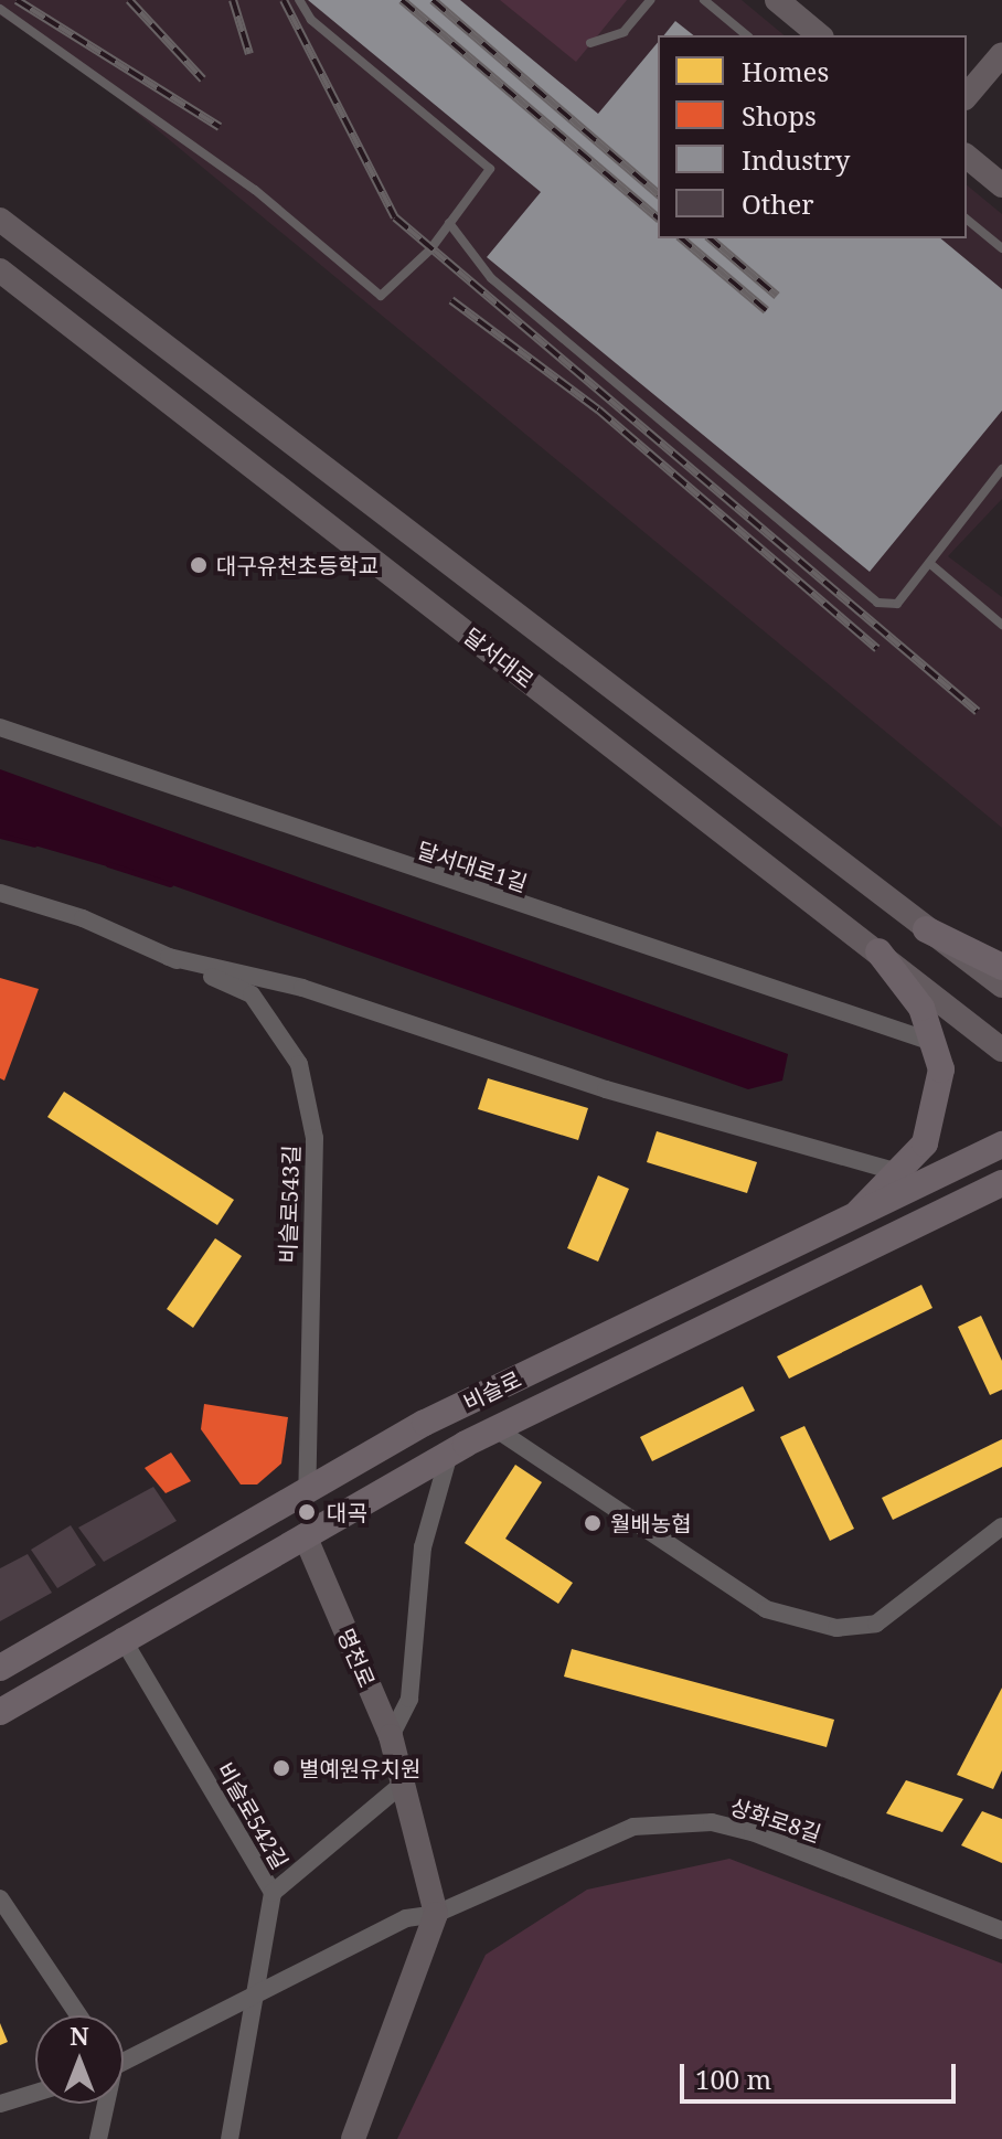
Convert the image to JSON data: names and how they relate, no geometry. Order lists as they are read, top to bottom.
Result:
{
  "streets": {
    "main road": ["달서대로", "비슬로", "명천로"],
    "street": [
      "달서대로1길",
      "비슬로543길",
      "비슬로542길",
      "상화로8길"
    ]
  },
  "crossings": [
    ["비슬로543길", "비슬로"],
    ["비슬로", "명천로"],
    ["비슬로", "비슬로542길"],
    ["명천로", "상화로8길"]
  ],
  "places": [
    "대구유천초등학교",
    "대곡",
    "월배농협",
    "별예원유치원"
  ],
  "legend": [
    "Homes",
    "Shops",
    "Industry",
    "Other"
  ],
  "scale_bar": "100 m",
  "north": "top"
}
